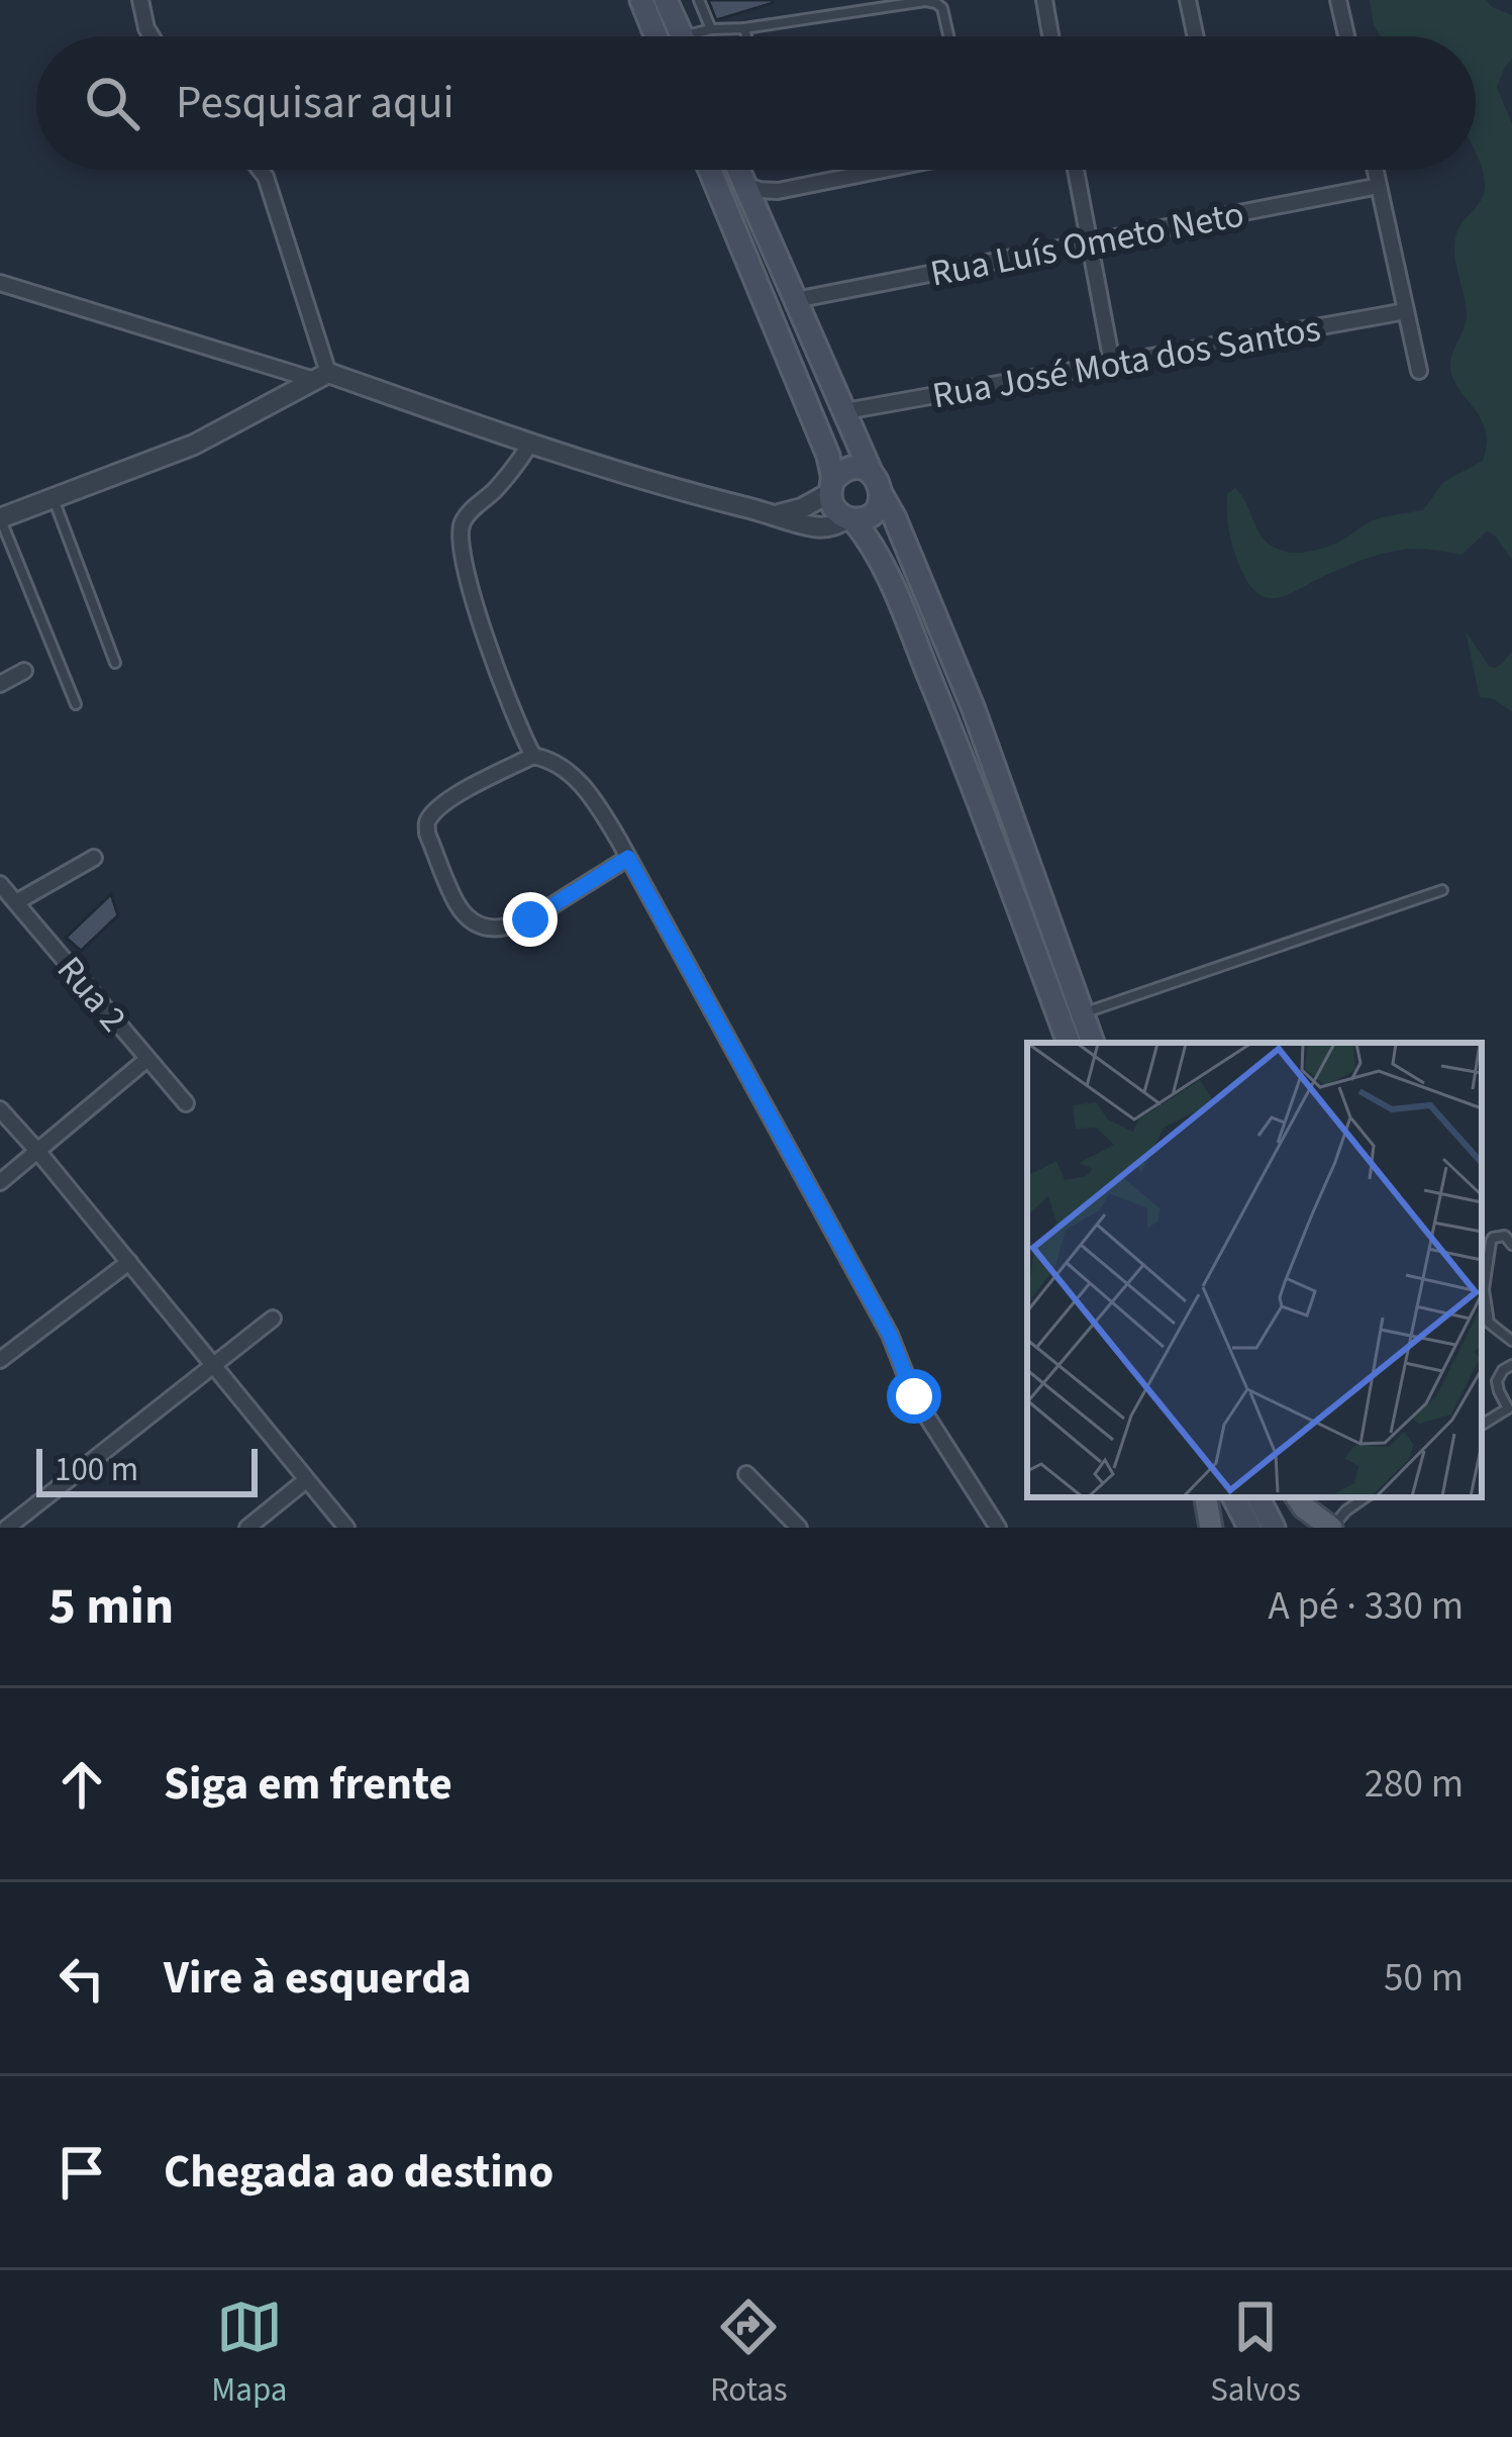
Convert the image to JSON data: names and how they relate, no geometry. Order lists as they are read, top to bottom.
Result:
{
  "streets": {
    "street": ["Rua Luís Ometo Neto", "Rua José Mota dos Santos", "Rua 2"]
  },
  "scale_bar": "100 m",
  "page": {
    "search": "Pesquisar aqui",
    "scale": "100 m",
    "heading": ["5 min", "A pé · 330 m"],
    "list": [
      ["Siga em frente", "280 m"],
      ["Vire à esquerda", "50 m"],
      "Chegada ao destino"
    ],
    "nav": ["Mapa", "Rotas", "Salvos"]
  }
}
